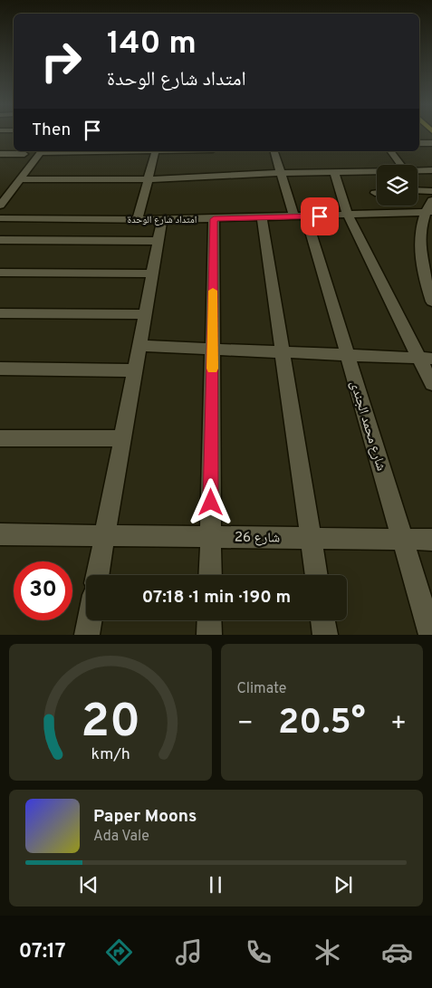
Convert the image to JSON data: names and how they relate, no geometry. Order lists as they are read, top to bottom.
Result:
{
  "streets": {
    "street": ["امتداد شارع الوحدة", "شارع محمد الجندى", "شارع 26"]
  },
  "crossings": [
    ["امتداد شارع الوحدة", "شارع محمد الجندى"],
    ["شارع محمد الجندى", "شارع 26"]
  ],
  "page": {
    "turn": ["140 m", "امتداد شارع الوحدة"],
    "then": "Then",
    "limit": "30",
    "trip": "07:18 · 1 min · 190 m",
    "tile": "Climate",
    "heat": ["−", "20.5°", "+"],
    "song": ["Paper Moons", "Ada Vale"],
    "tabs": "07:17",
    "gauge": ["20", "km/h"]
  }
}
